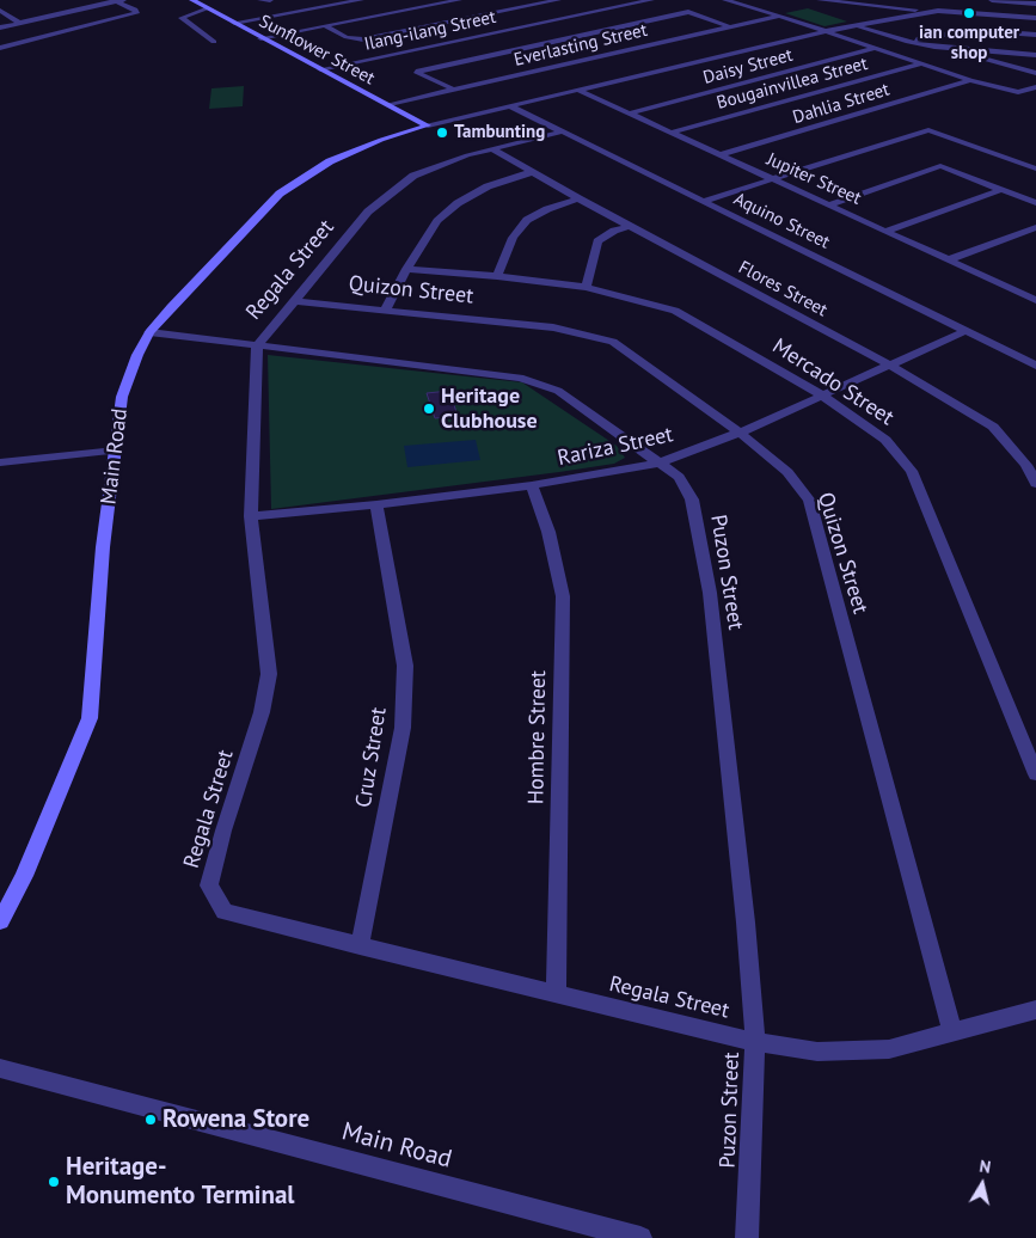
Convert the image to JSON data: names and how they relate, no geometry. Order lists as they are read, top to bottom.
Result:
{
  "streets": {
    "main road": ["Sunflower Street", "Main Road"],
    "street": [
      "Ilang-ilang Street",
      "Everlasting Street",
      "Daisy Street",
      "Bougainvillea Street",
      "Dahlia Street",
      "Jupiter Street",
      "Aquino Street",
      "Regala Street",
      "Flores Street",
      "Quizon Street",
      "Mercado Street",
      "Rariza Street",
      "Puzon Street",
      "Hombre Street",
      "Cruz Street"
    ]
  },
  "crossings": [
    ["Ilang-ilang Street", "Sunflower Street"],
    ["Everlasting Street", "Sunflower Street"],
    ["Sunflower Street", "Main Road"],
    ["Daisy Street", "Jupiter Street"],
    ["Bougainvillea Street", "Jupiter Street"],
    ["Dahlia Street", "Jupiter Street"],
    ["Aquino Street", "Regala Street"],
    ["Aquino Street", "Rariza Street"],
    ["Regala Street", "Flores Street"],
    ["Regala Street", "Quizon Street"],
    ["Regala Street", "Rariza Street"],
    ["Regala Street", "Puzon Street"],
    ["Regala Street", "Hombre Street"],
    ["Regala Street", "Cruz Street"],
    ["Flores Street", "Rariza Street"],
    ["Quizon Street", "Rariza Street"],
    ["Mercado Street", "Rariza Street"],
    ["Rariza Street", "Puzon Street"],
    ["Rariza Street", "Hombre Street"],
    ["Rariza Street", "Cruz Street"],
    ["Main Road", "Puzon Street"]
  ],
  "places": [
    "ian computer shop",
    "Tambunting",
    "Heritage Clubhouse",
    "Rowena Store",
    "Heritage- Monumento Terminal"
  ],
  "north": "top"
}
